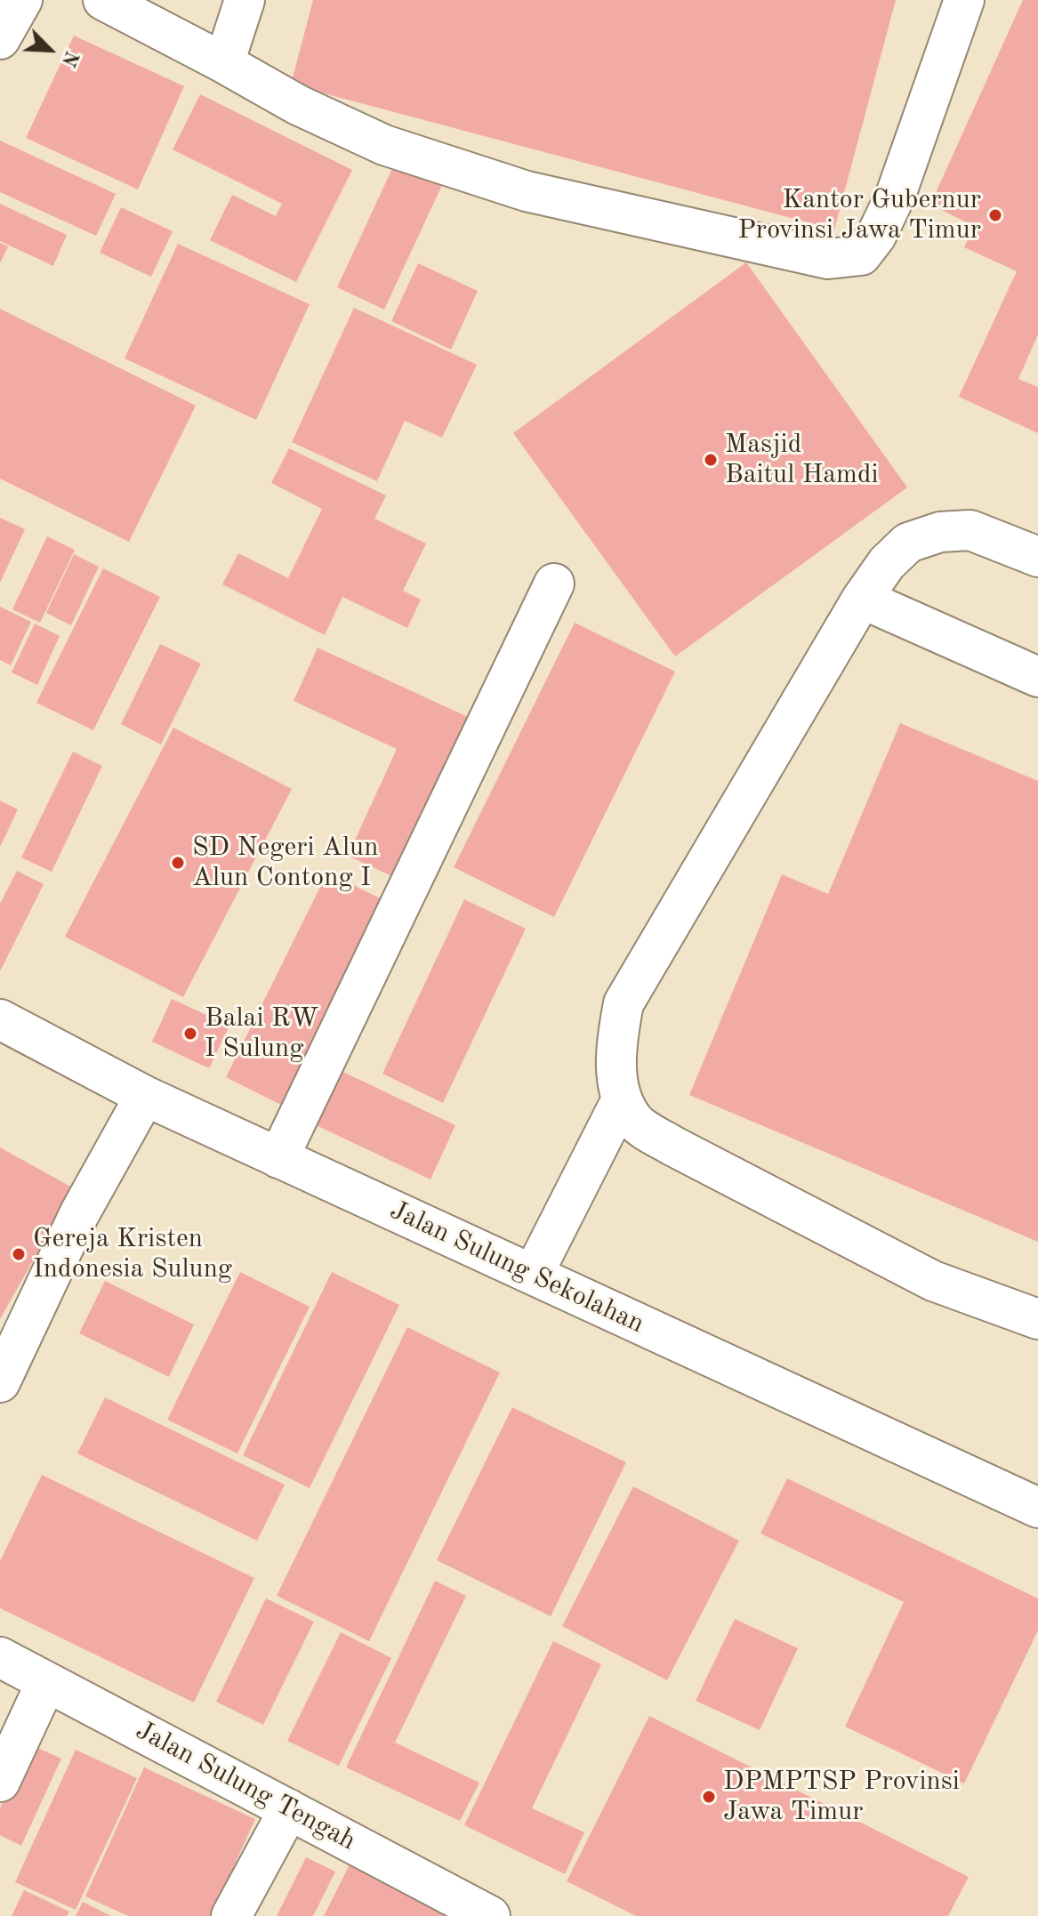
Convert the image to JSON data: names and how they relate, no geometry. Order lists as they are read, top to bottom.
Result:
{
  "streets": {
    "street": ["Jalan Sulung Sekolahan", "Jalan Sulung Tengah"]
  },
  "places": [
    "Kantor Gubernur Provinsi Jawa Timur",
    "Masjid Baitul Hamdi",
    "SD Negeri Alun Alun Contong I",
    "Balai RW I Sulung",
    "Gereja Kristen Indonesia Sulung",
    "DPMPTSP Provinsi Jawa Timur"
  ],
  "north": "bottom right"
}
